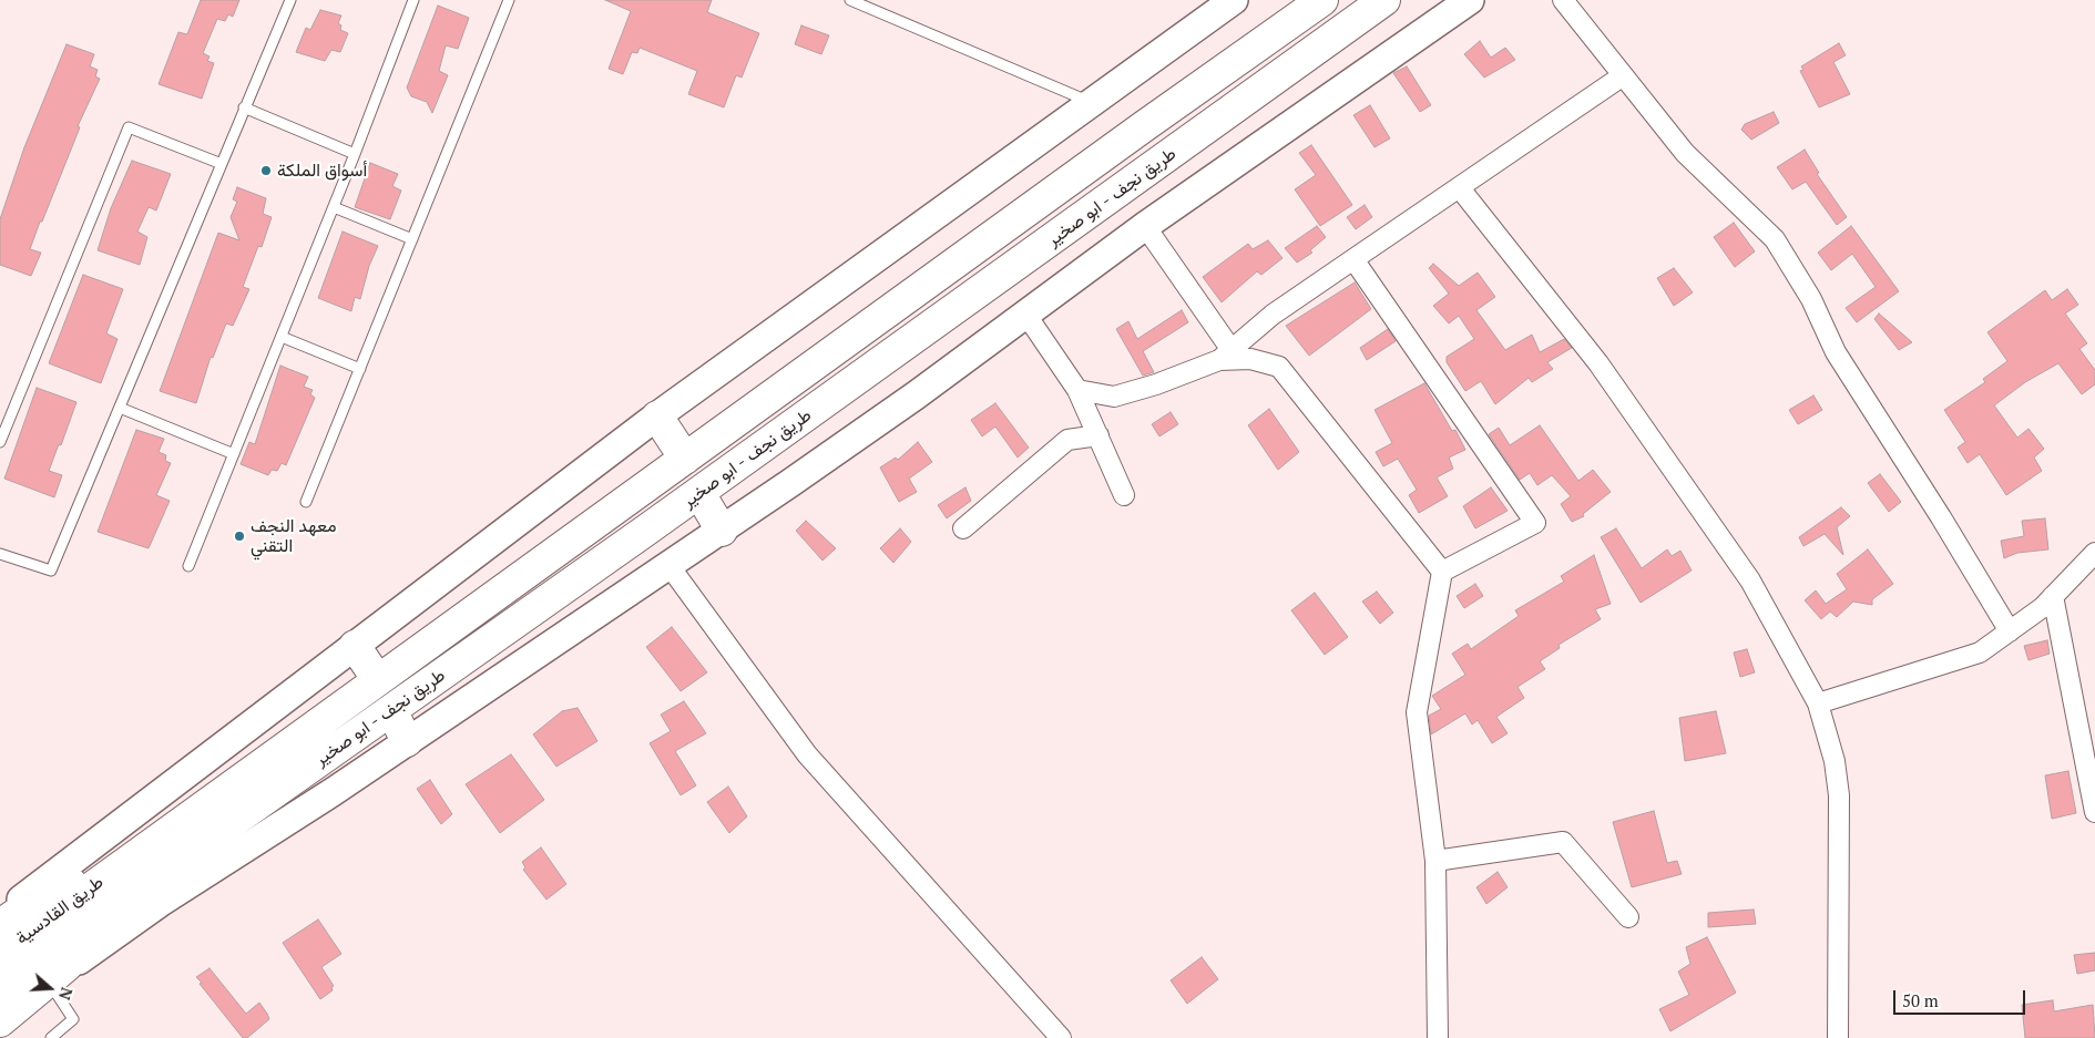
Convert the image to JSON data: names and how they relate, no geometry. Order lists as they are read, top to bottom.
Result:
{
  "streets": {
    "highway": ["طريق نجف - ابو صخير", "طريق القادسية"]
  },
  "crossings": [
    ["طريق نجف - ابو صخير", "طريق القادسية"]
  ],
  "places": ["أسواق الملكة", "معهد النجف التقني"],
  "scale_bar": "50 m",
  "north": "right"
}
